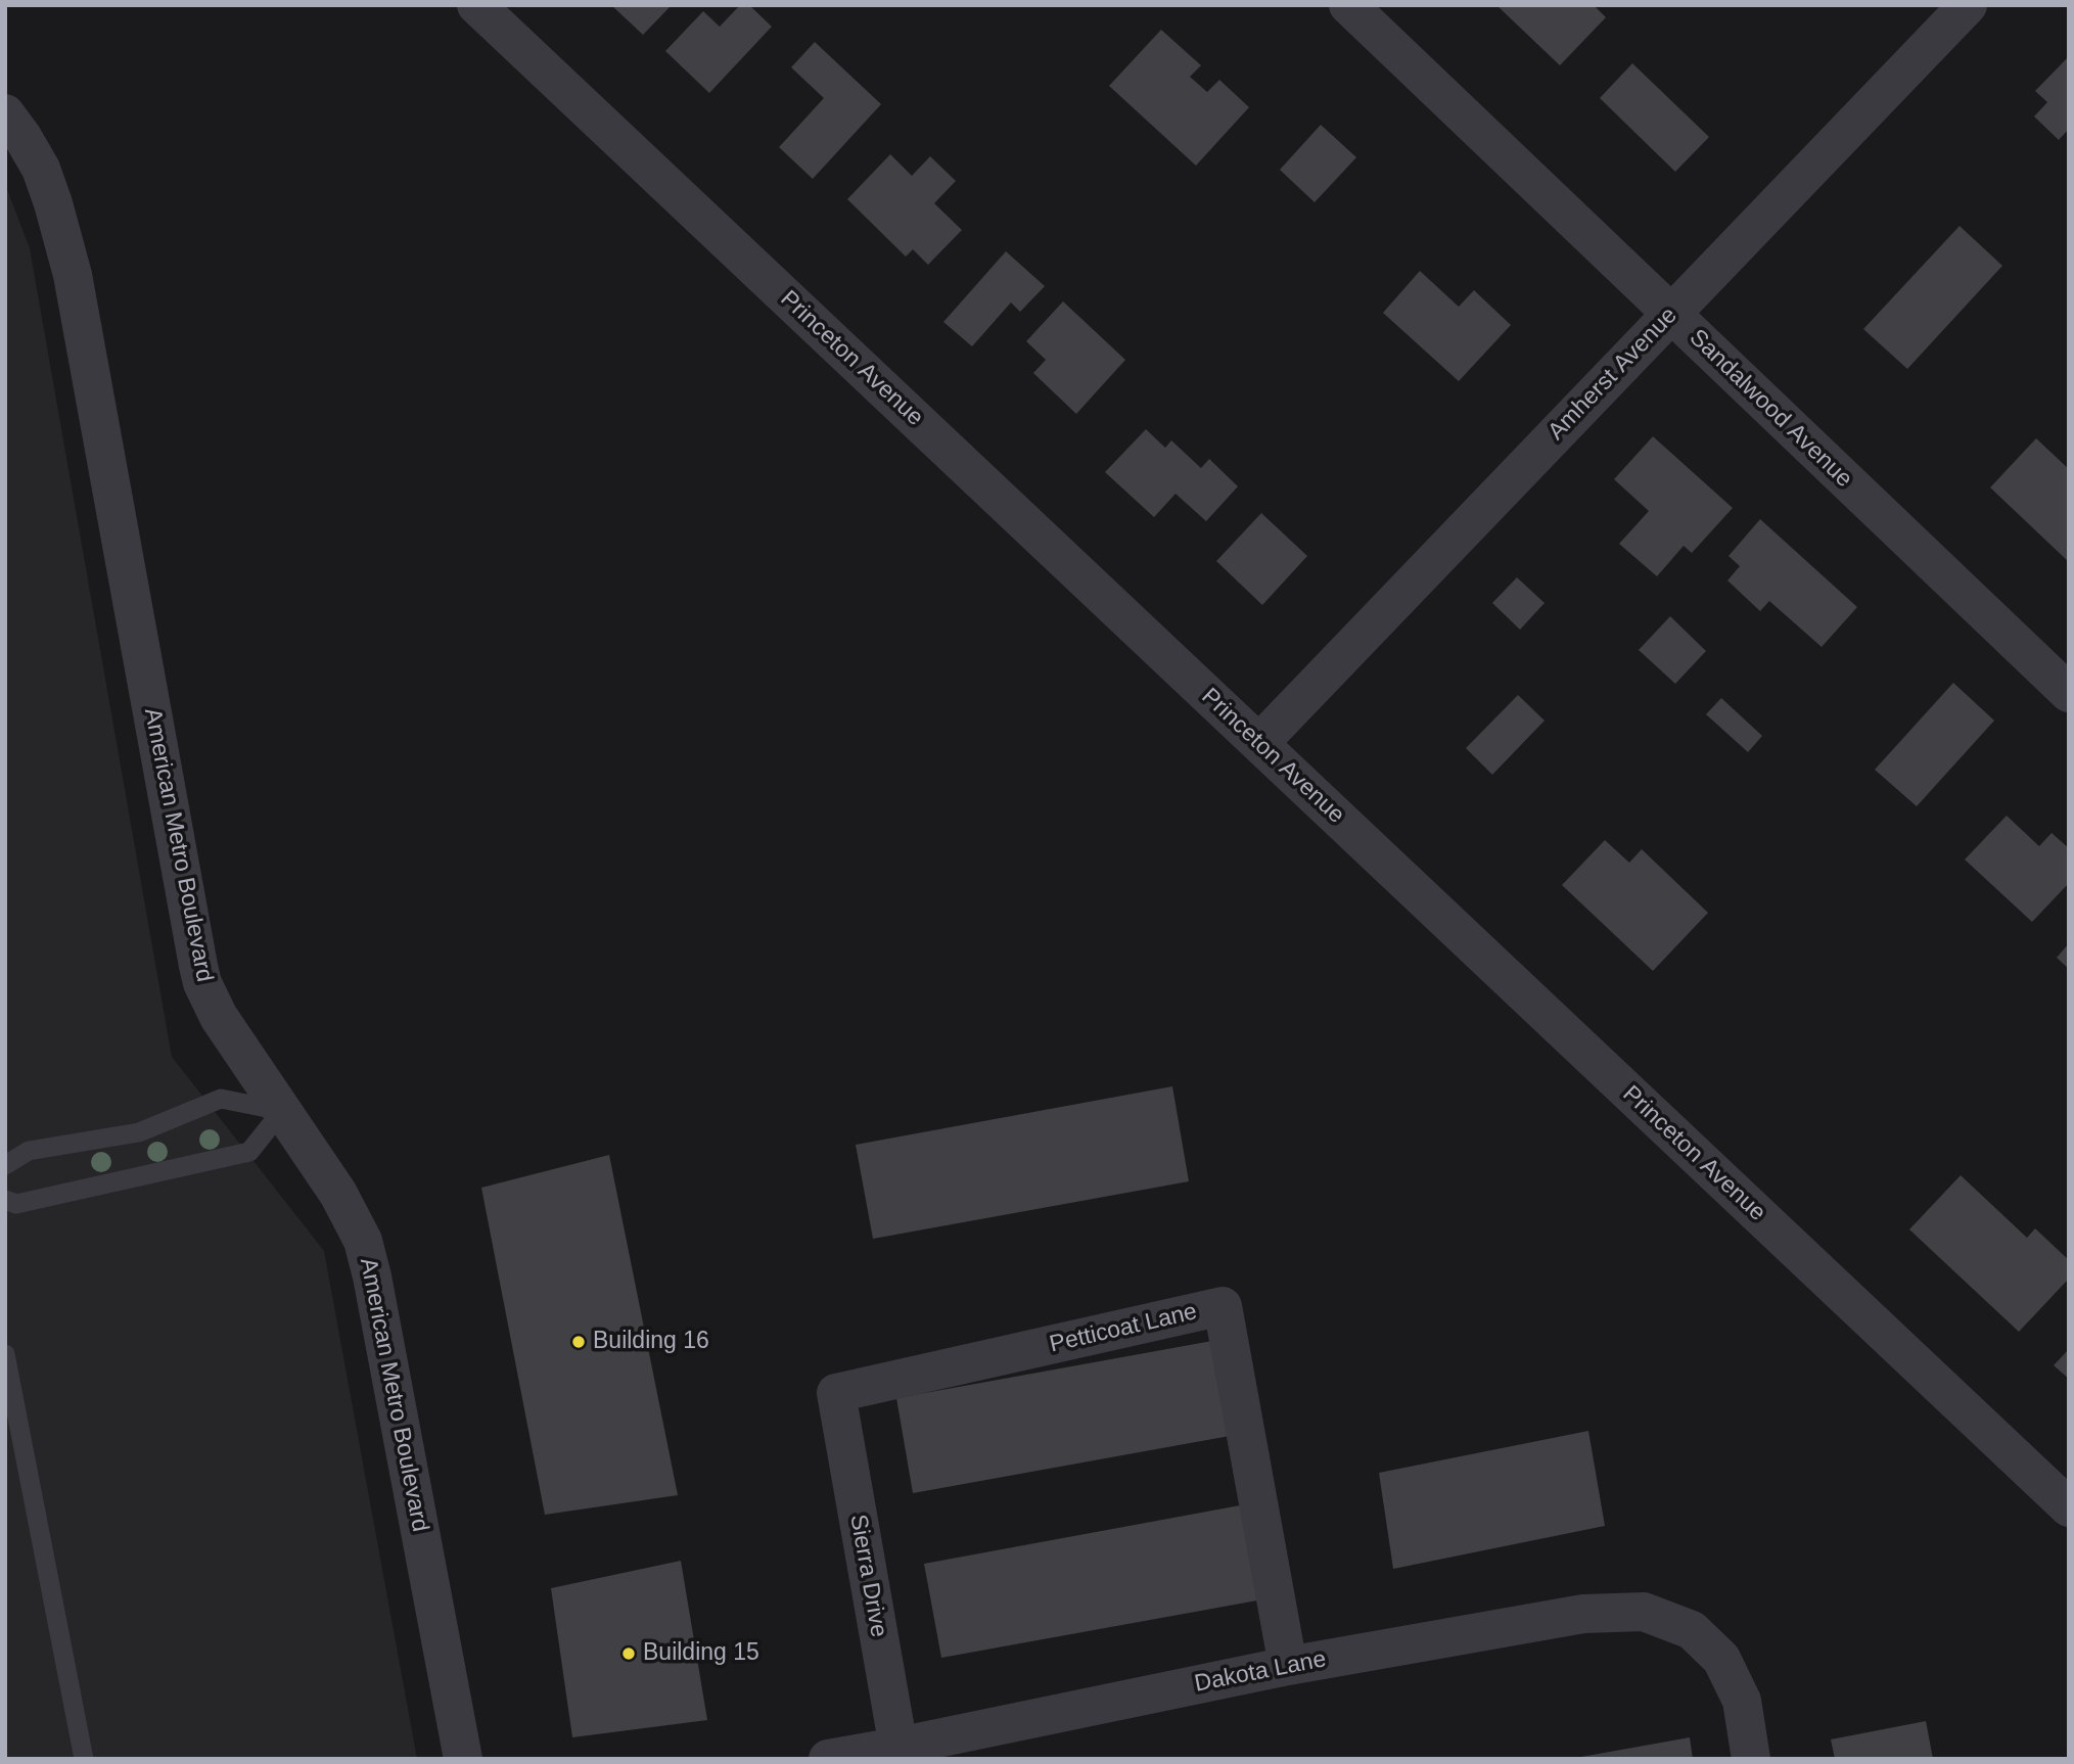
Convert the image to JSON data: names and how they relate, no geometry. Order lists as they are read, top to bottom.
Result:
{
  "streets": {
    "street": [
      "Princeton Avenue",
      "Amherst Avenue",
      "Sandalwood Avenue",
      "American Metro Boulevard",
      "Petticoat Lane",
      "Sierra Drive",
      "Dakota Lane"
    ]
  },
  "crossings": [
    ["Princeton Avenue", "Amherst Avenue"],
    ["Amherst Avenue", "Sandalwood Avenue"],
    ["Petticoat Lane", "Sierra Drive"],
    ["Petticoat Lane", "Dakota Lane"],
    ["Sierra Drive", "Dakota Lane"]
  ],
  "places": ["Building 16", "Building 15"]
}
